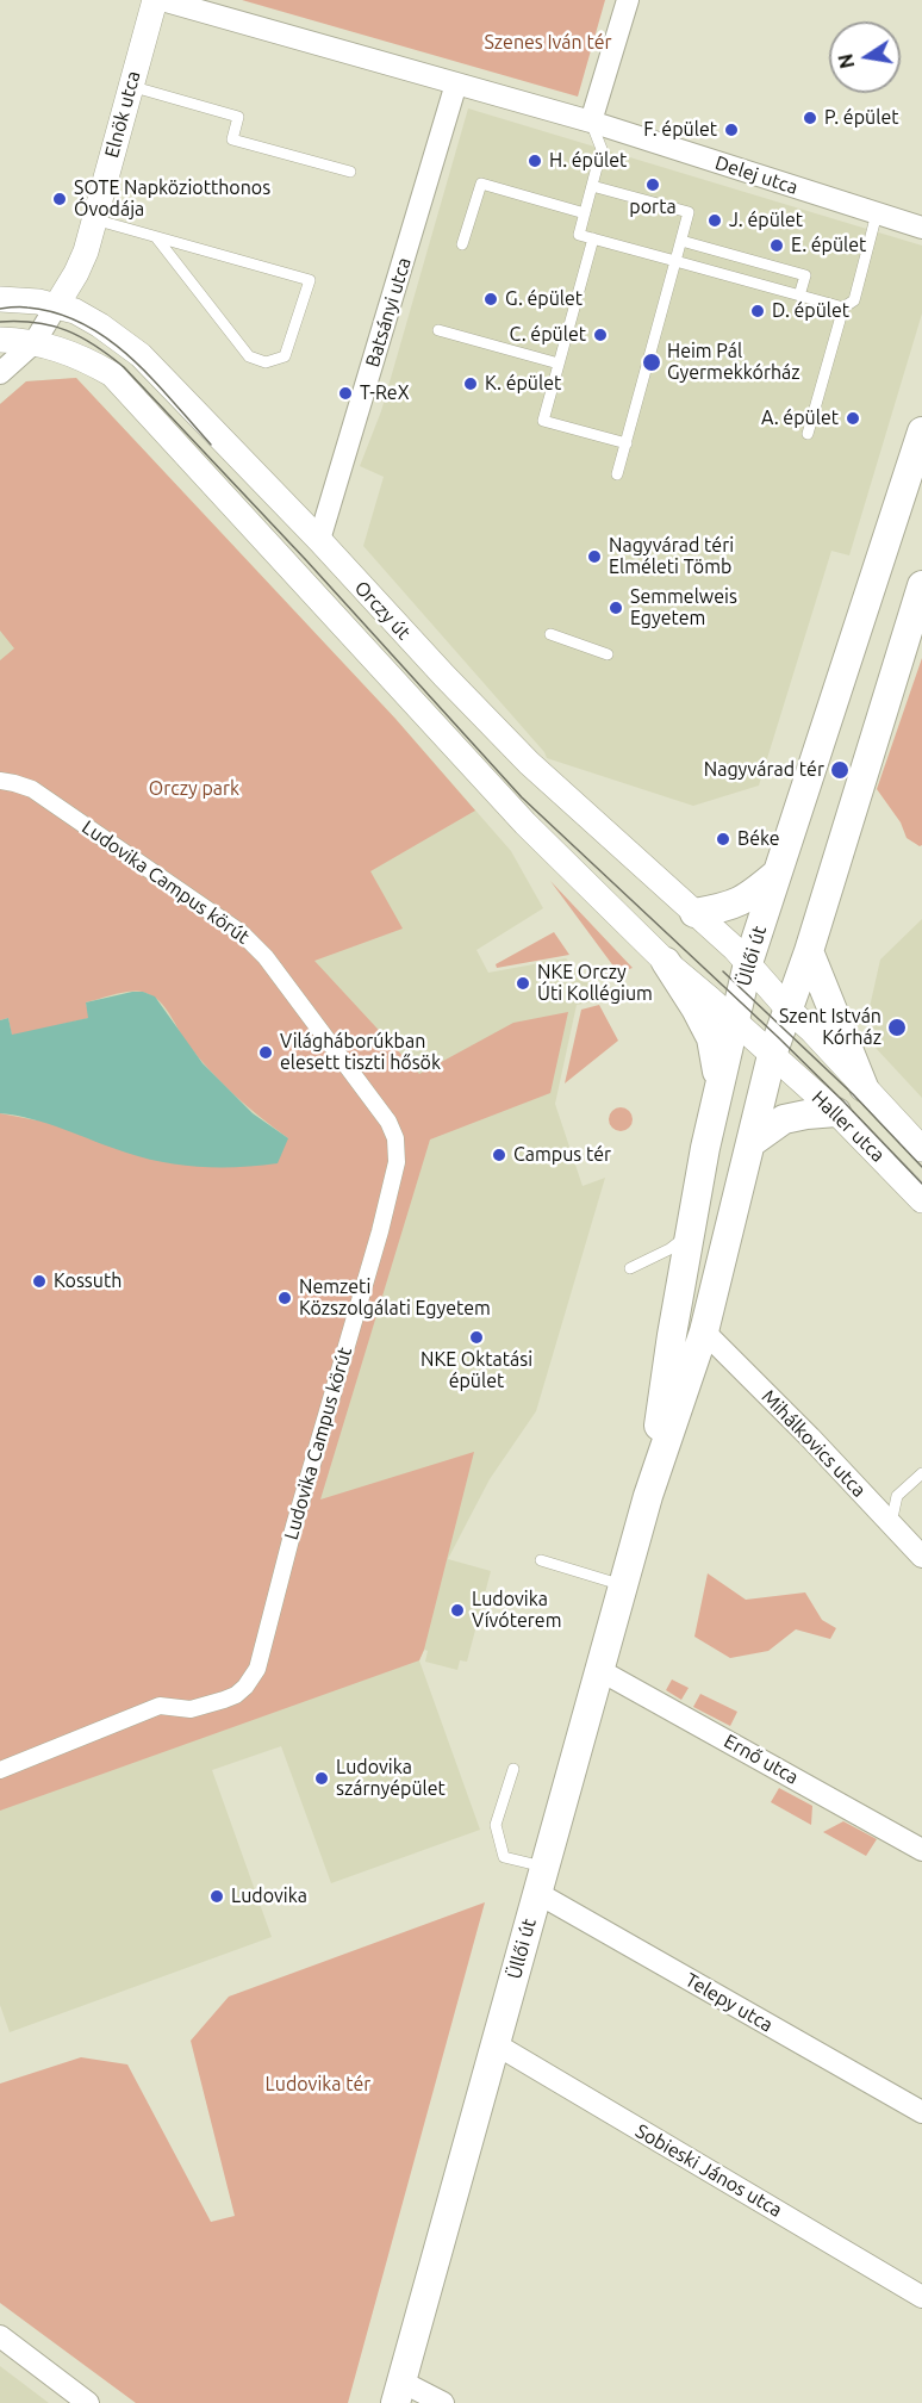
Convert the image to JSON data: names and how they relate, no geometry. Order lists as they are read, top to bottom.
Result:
{
  "streets": {
    "main road": ["Üllői út"],
    "street": [
      "Elnök utca",
      "Delej utca",
      "Batsányi utca",
      "Orczy út",
      "Ludovika Campus körút",
      "Haller utca",
      "Mihálkovics utca",
      "Ernő utca",
      "Telepy utca",
      "Sobieski János utca"
    ]
  },
  "crossings": [
    ["Elnök utca", "Orczy út"],
    ["Batsányi utca", "Orczy út"],
    ["Orczy út", "Üllői út"],
    ["Orczy út", "Haller utca"],
    ["Üllői út", "Haller utca"],
    ["Üllői út", "Mihálkovics utca"],
    ["Üllői út", "Ernő utca"],
    ["Üllői út", "Telepy utca"],
    ["Üllői út", "Sobieski János utca"]
  ],
  "parks": ["Szenes Iván tér", "Orczy park", "Ludovika tér"],
  "places": [
    "P. épület",
    "F. épület",
    "H. épület",
    "porta",
    "SOTE Napköziotthonos Óvodája",
    "J. épület",
    "E. épület",
    "G. épület",
    "D. épület",
    "C. épület",
    "Heim Pál Gyermekkórház",
    "K. épület",
    "T-ReX",
    "A. épület",
    "Nagyvárad téri Elméleti Tömb",
    "Semmelweis Egyetem",
    "Nagyvárad tér",
    "Béke",
    "NKE Orczy Úti Kollégium",
    "Szent István Kórház",
    "Világháborúkban elesett tiszti hősök",
    "Campus tér",
    "Kossuth",
    "Nemzeti Közszolgálati Egyetem",
    "NKE Oktatási épület",
    "Ludovika Vívóterem",
    "Ludovika szárnyépület",
    "Ludovika"
  ],
  "north": "left"
}
